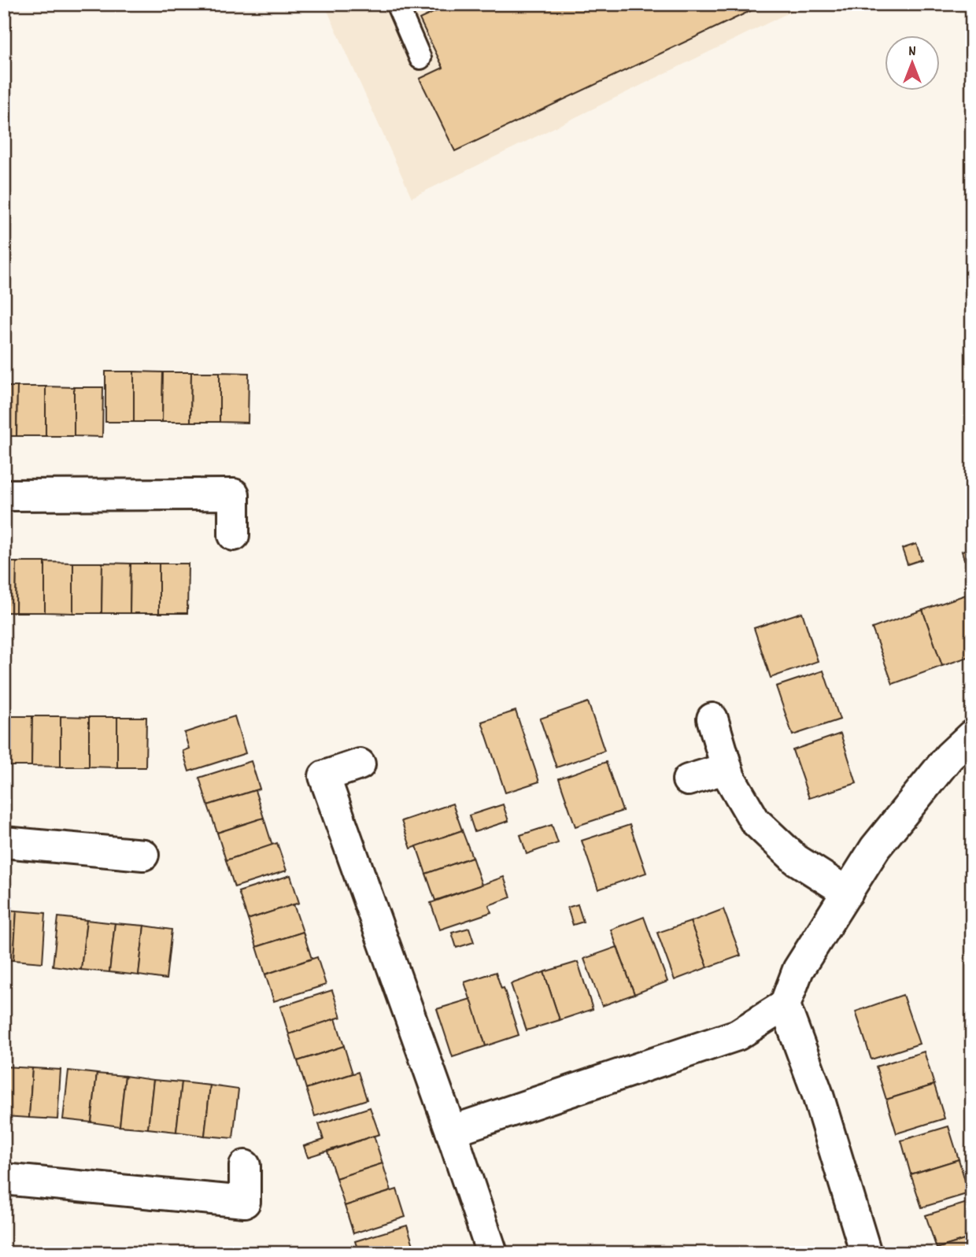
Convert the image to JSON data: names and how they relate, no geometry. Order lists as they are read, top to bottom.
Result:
{
  "north": "top"
}
